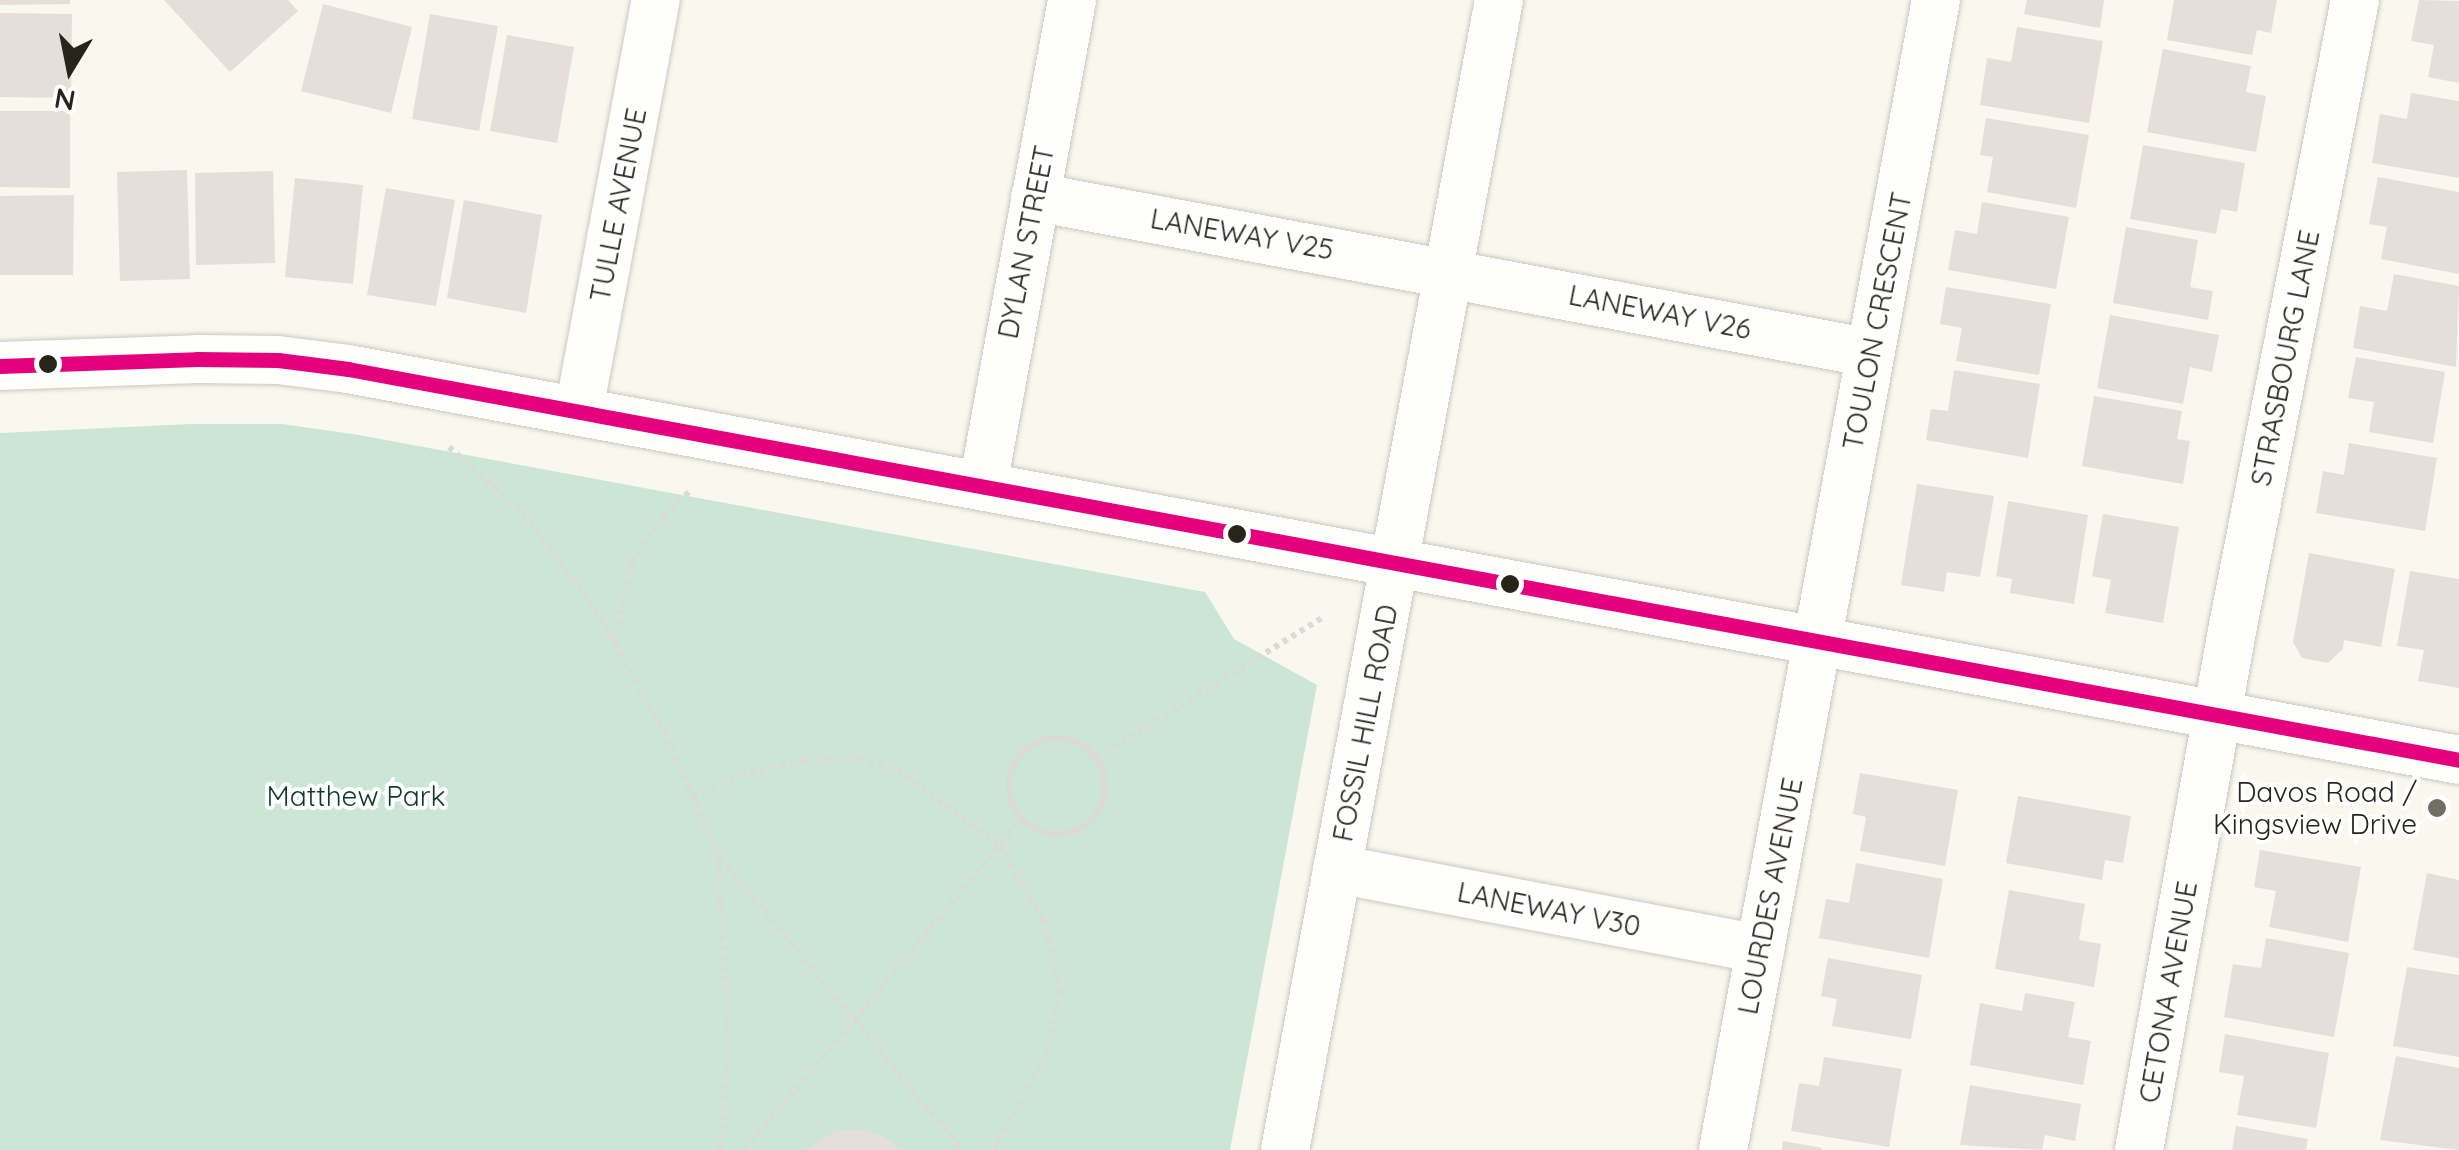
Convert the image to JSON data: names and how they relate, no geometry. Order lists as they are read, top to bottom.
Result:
{
  "streets": {
    "street": [
      "TULLE AVENUE",
      "LANEWAY V25",
      "DYLAN STREET",
      "LANEWAY V26",
      "TOULON CRESCENT",
      "STRASBOURG LANE",
      "FOSSIL HILL ROAD",
      "LOURDES AVENUE",
      "LANEWAY V30",
      "CETONA AVENUE"
    ]
  },
  "crossings": [
    ["LANEWAY V25", "DYLAN STREET"],
    ["LANEWAY V25", "LANEWAY V26"],
    ["LANEWAY V25", "FOSSIL HILL ROAD"],
    ["LANEWAY V26", "TOULON CRESCENT"],
    ["LANEWAY V26", "FOSSIL HILL ROAD"],
    ["TOULON CRESCENT", "LOURDES AVENUE"],
    ["STRASBOURG LANE", "CETONA AVENUE"],
    ["FOSSIL HILL ROAD", "LANEWAY V30"],
    ["LOURDES AVENUE", "LANEWAY V30"]
  ],
  "parks": ["Matthew Park"],
  "places": ["Davos Road / Kingsview Drive"],
  "north": "bottom"
}
